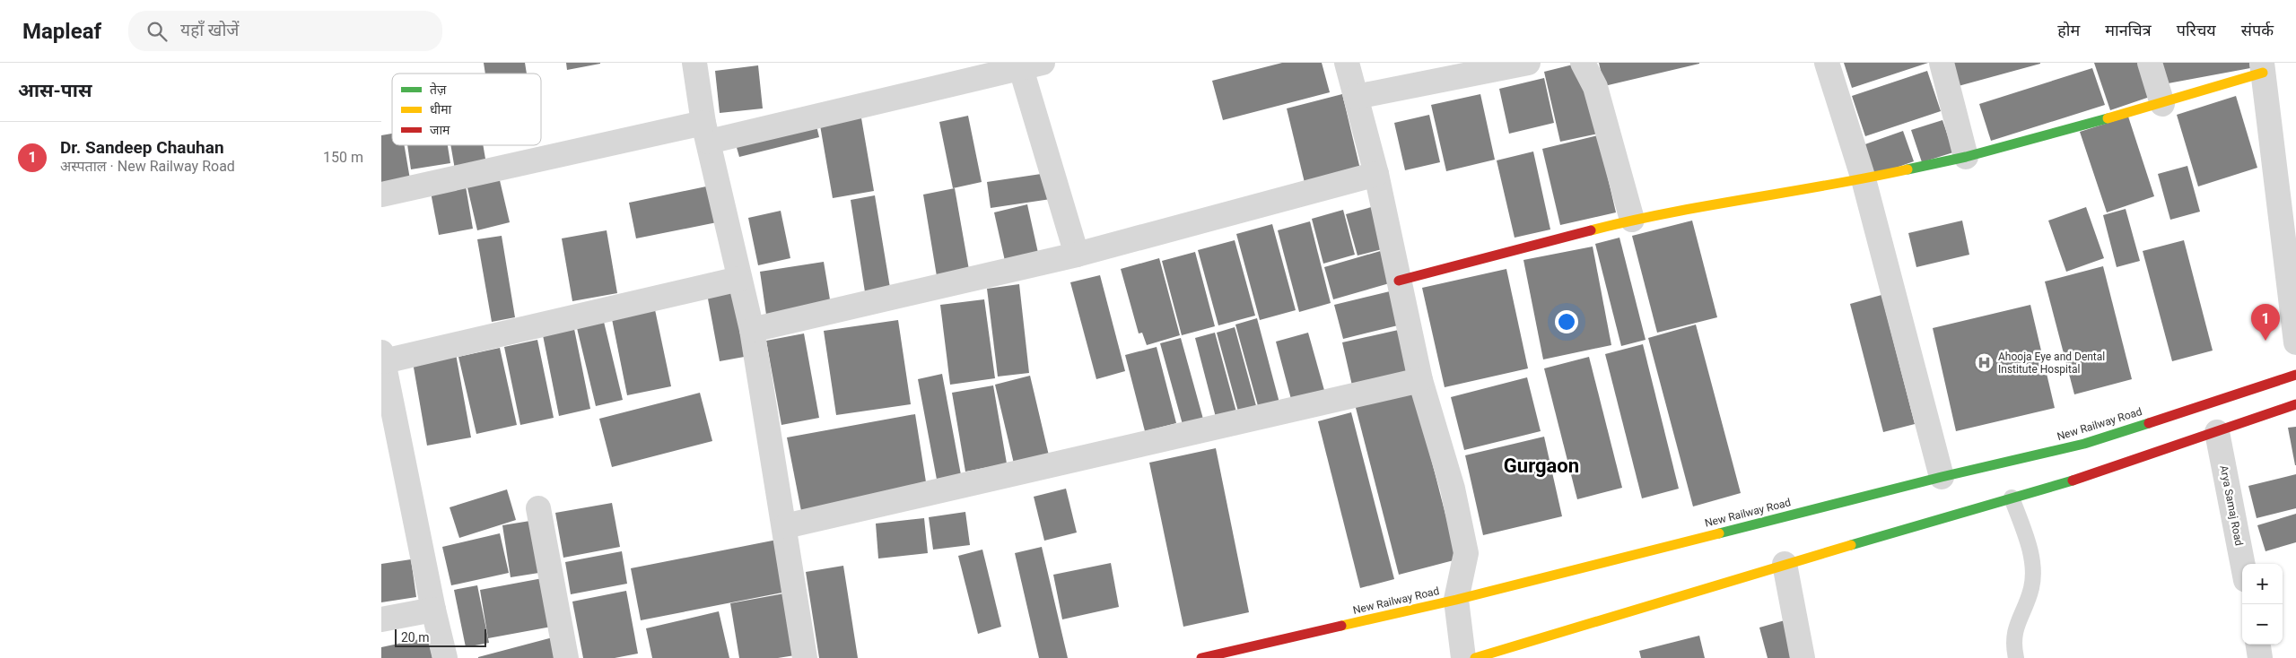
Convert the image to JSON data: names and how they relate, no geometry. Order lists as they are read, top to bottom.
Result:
{
  "streets": {
    "main road": ["New Railway Road"],
    "street": ["Arya Samaj Road"]
  },
  "districts": ["Gurgaon"],
  "places": {
    "hospital": ["Ahooja Eye and Dental Institute Hospital"]
  },
  "legend": ["तेज़", "धीमा", "जाम"],
  "scale_bar": "20 m",
  "page": {
    "header": "Mapleaf",
    "search": "यहाँ खोजें",
    "nav": [
      "होम",
      "मानचित्र",
      "परिचय",
      "संपर्क"
    ],
    "heading": "आस-पास",
    "list": [
      {
        "mark": "1",
        "name": "Dr. Sandeep Chauhan",
        "note": "अस्पताल · New Railway Road",
        "value": "150 m"
      }
    ],
    "pins": "1",
    "map_buttons": ["+", "−"],
    "scale": "20 m"
  }
}
